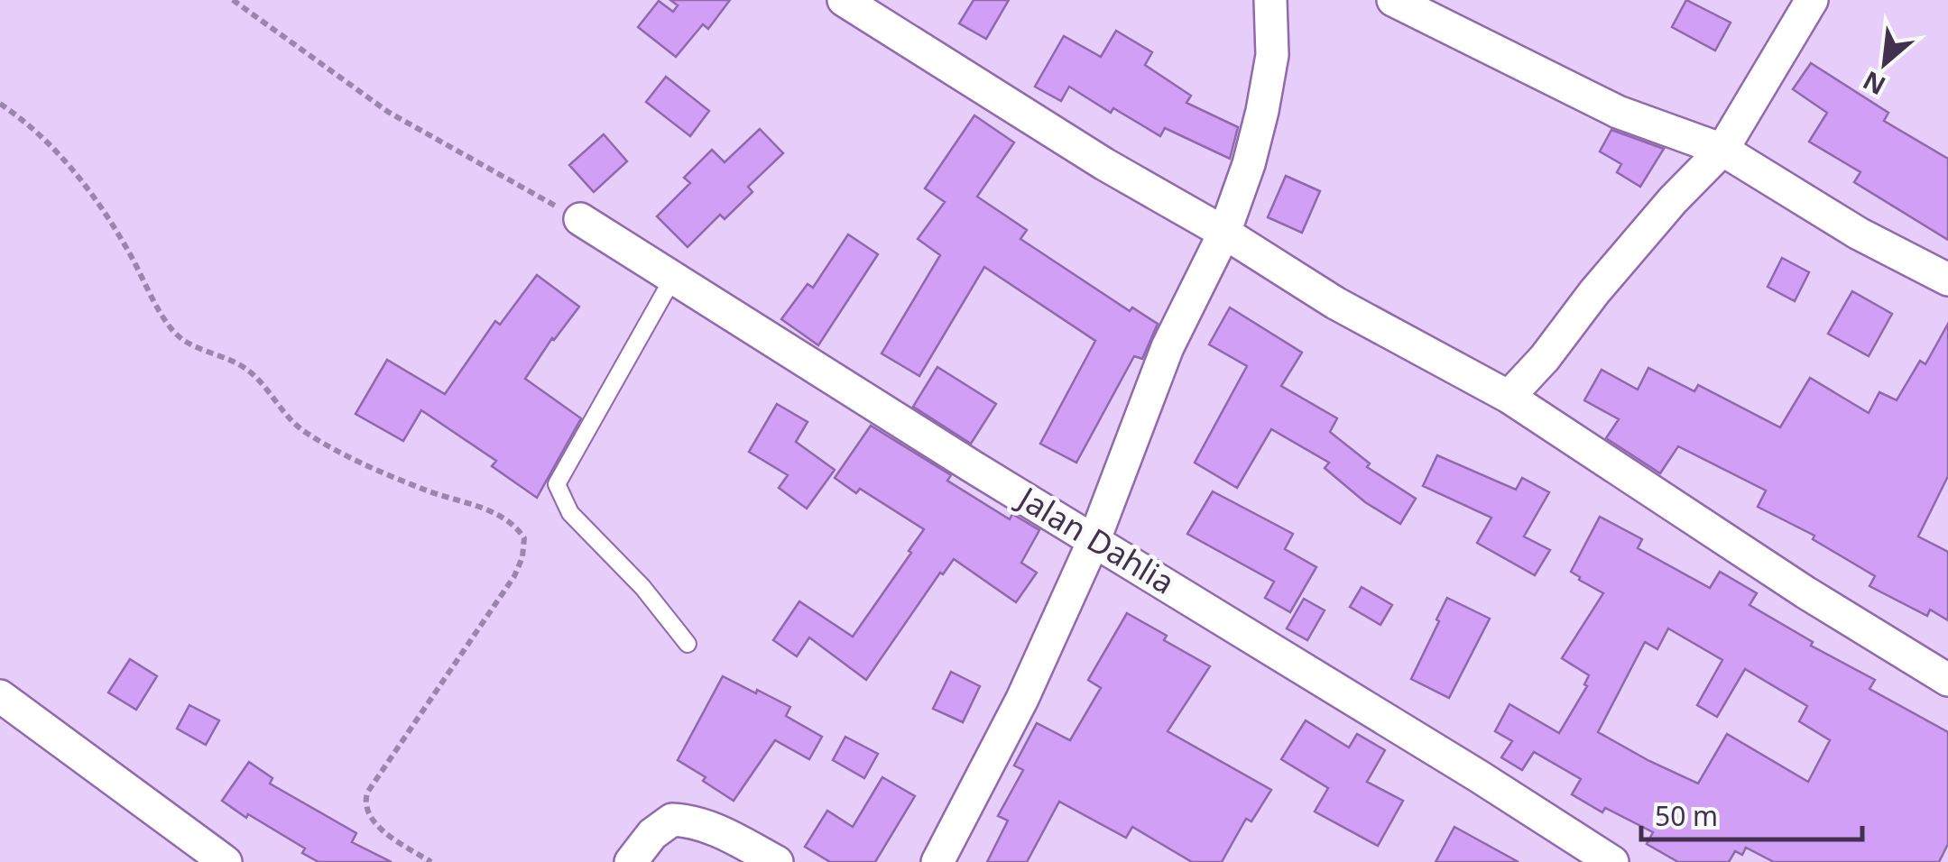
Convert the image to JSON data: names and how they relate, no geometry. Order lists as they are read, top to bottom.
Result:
{
  "streets": {
    "street": ["Jalan Dahlia"]
  },
  "scale_bar": "50 m",
  "north": "bottom left"
}
